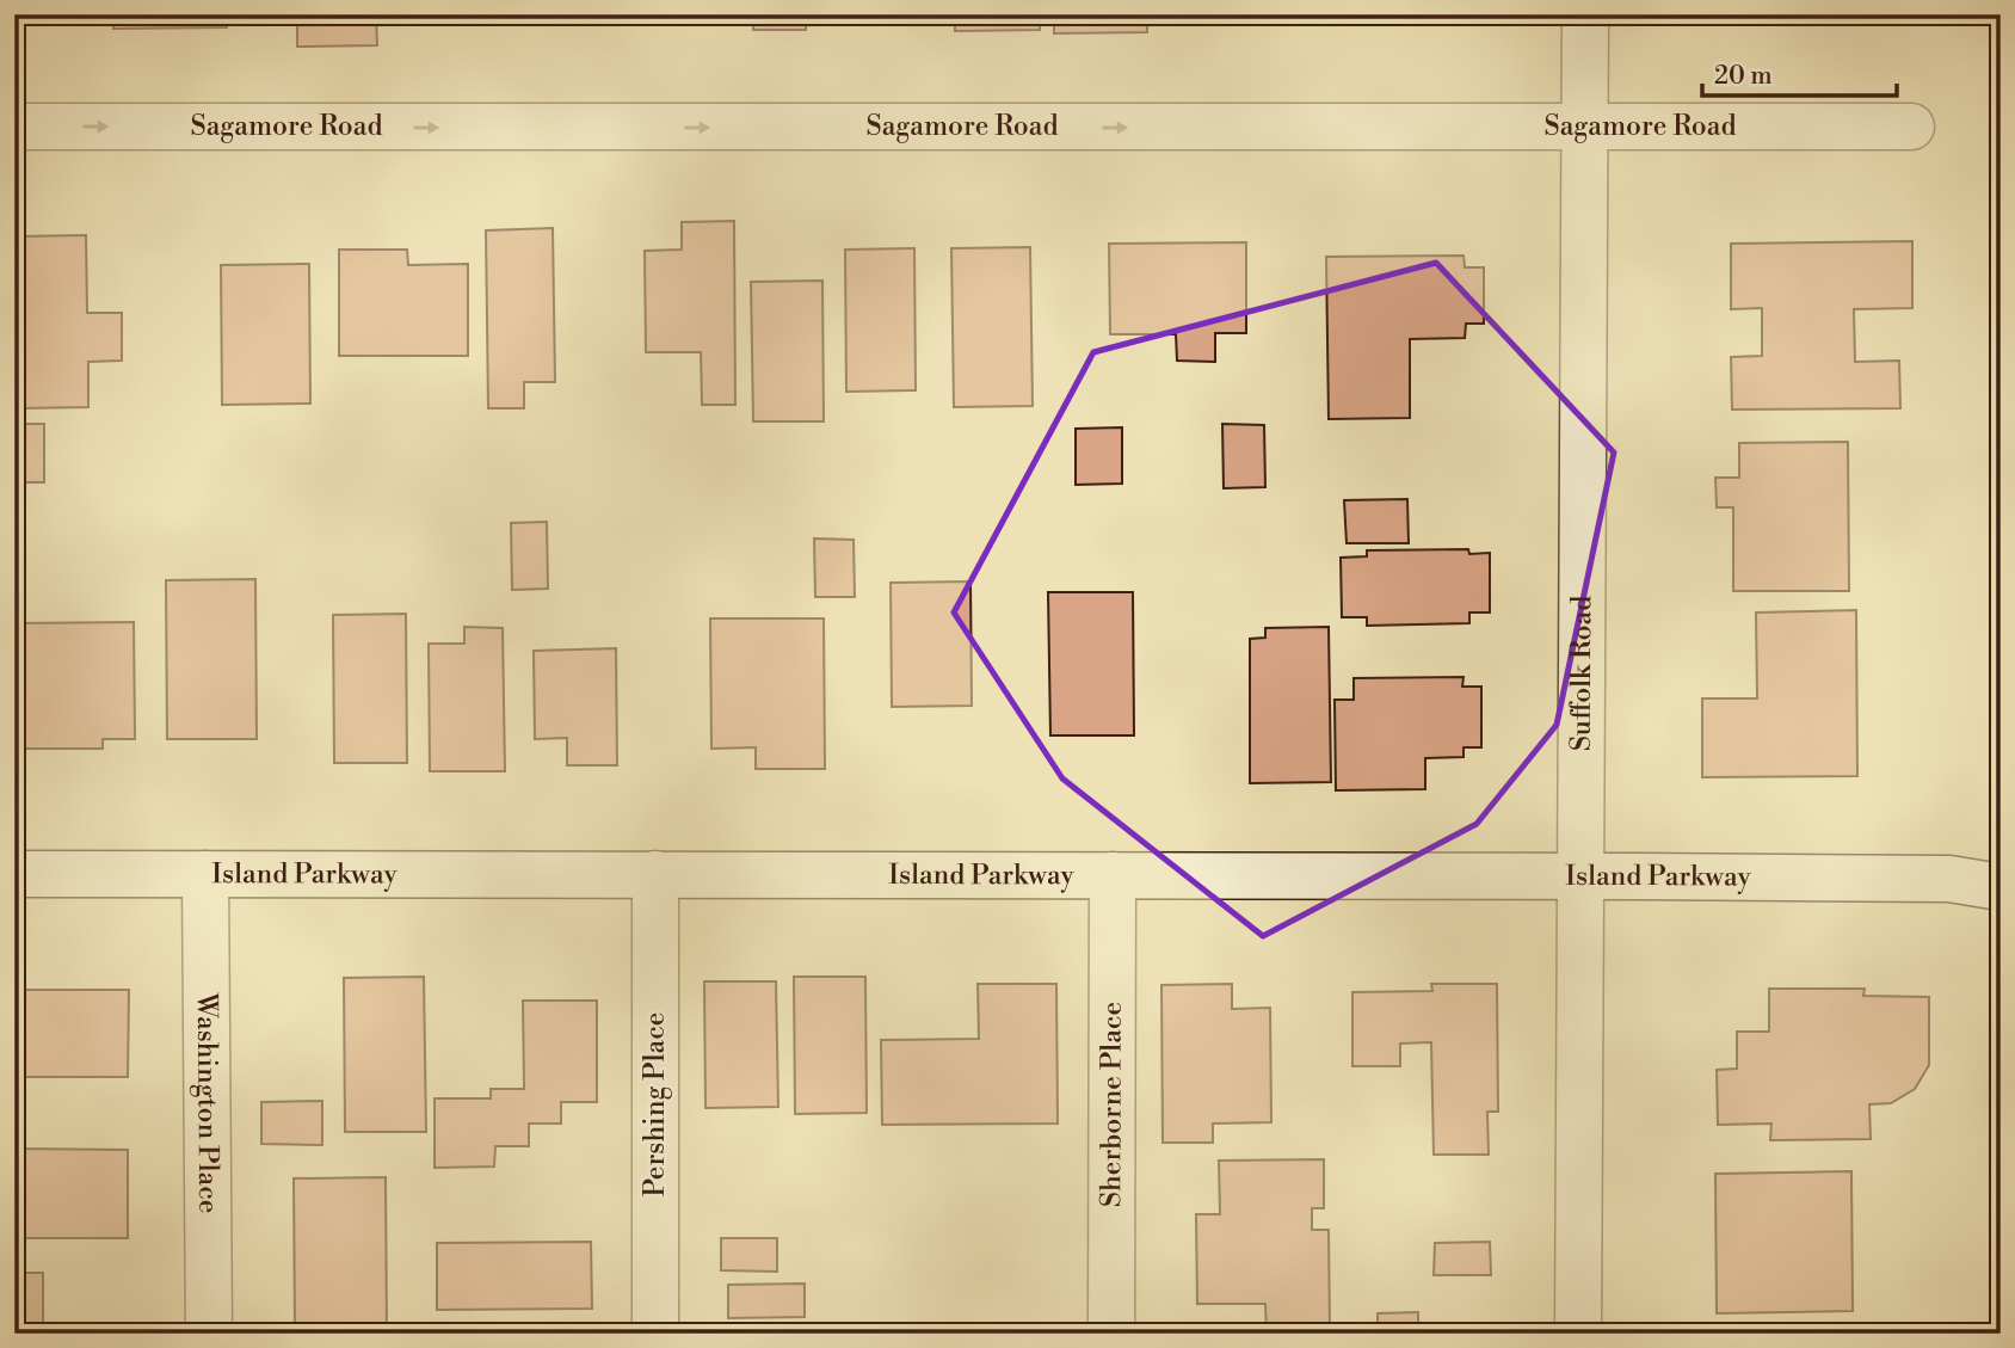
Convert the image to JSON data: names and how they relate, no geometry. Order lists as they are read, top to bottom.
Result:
{
  "streets": {
    "street": [
      "Sagamore Road",
      "Suffolk Road",
      "Island Parkway",
      "Washington Place",
      "Pershing Place",
      "Sherborne Place"
    ]
  },
  "crossings": [
    ["Sagamore Road", "Suffolk Road"],
    ["Suffolk Road", "Island Parkway"],
    ["Island Parkway", "Washington Place"],
    ["Island Parkway", "Pershing Place"],
    ["Island Parkway", "Sherborne Place"]
  ],
  "one_way": ["Sagamore Road"],
  "scale_bar": "20 m"
}
